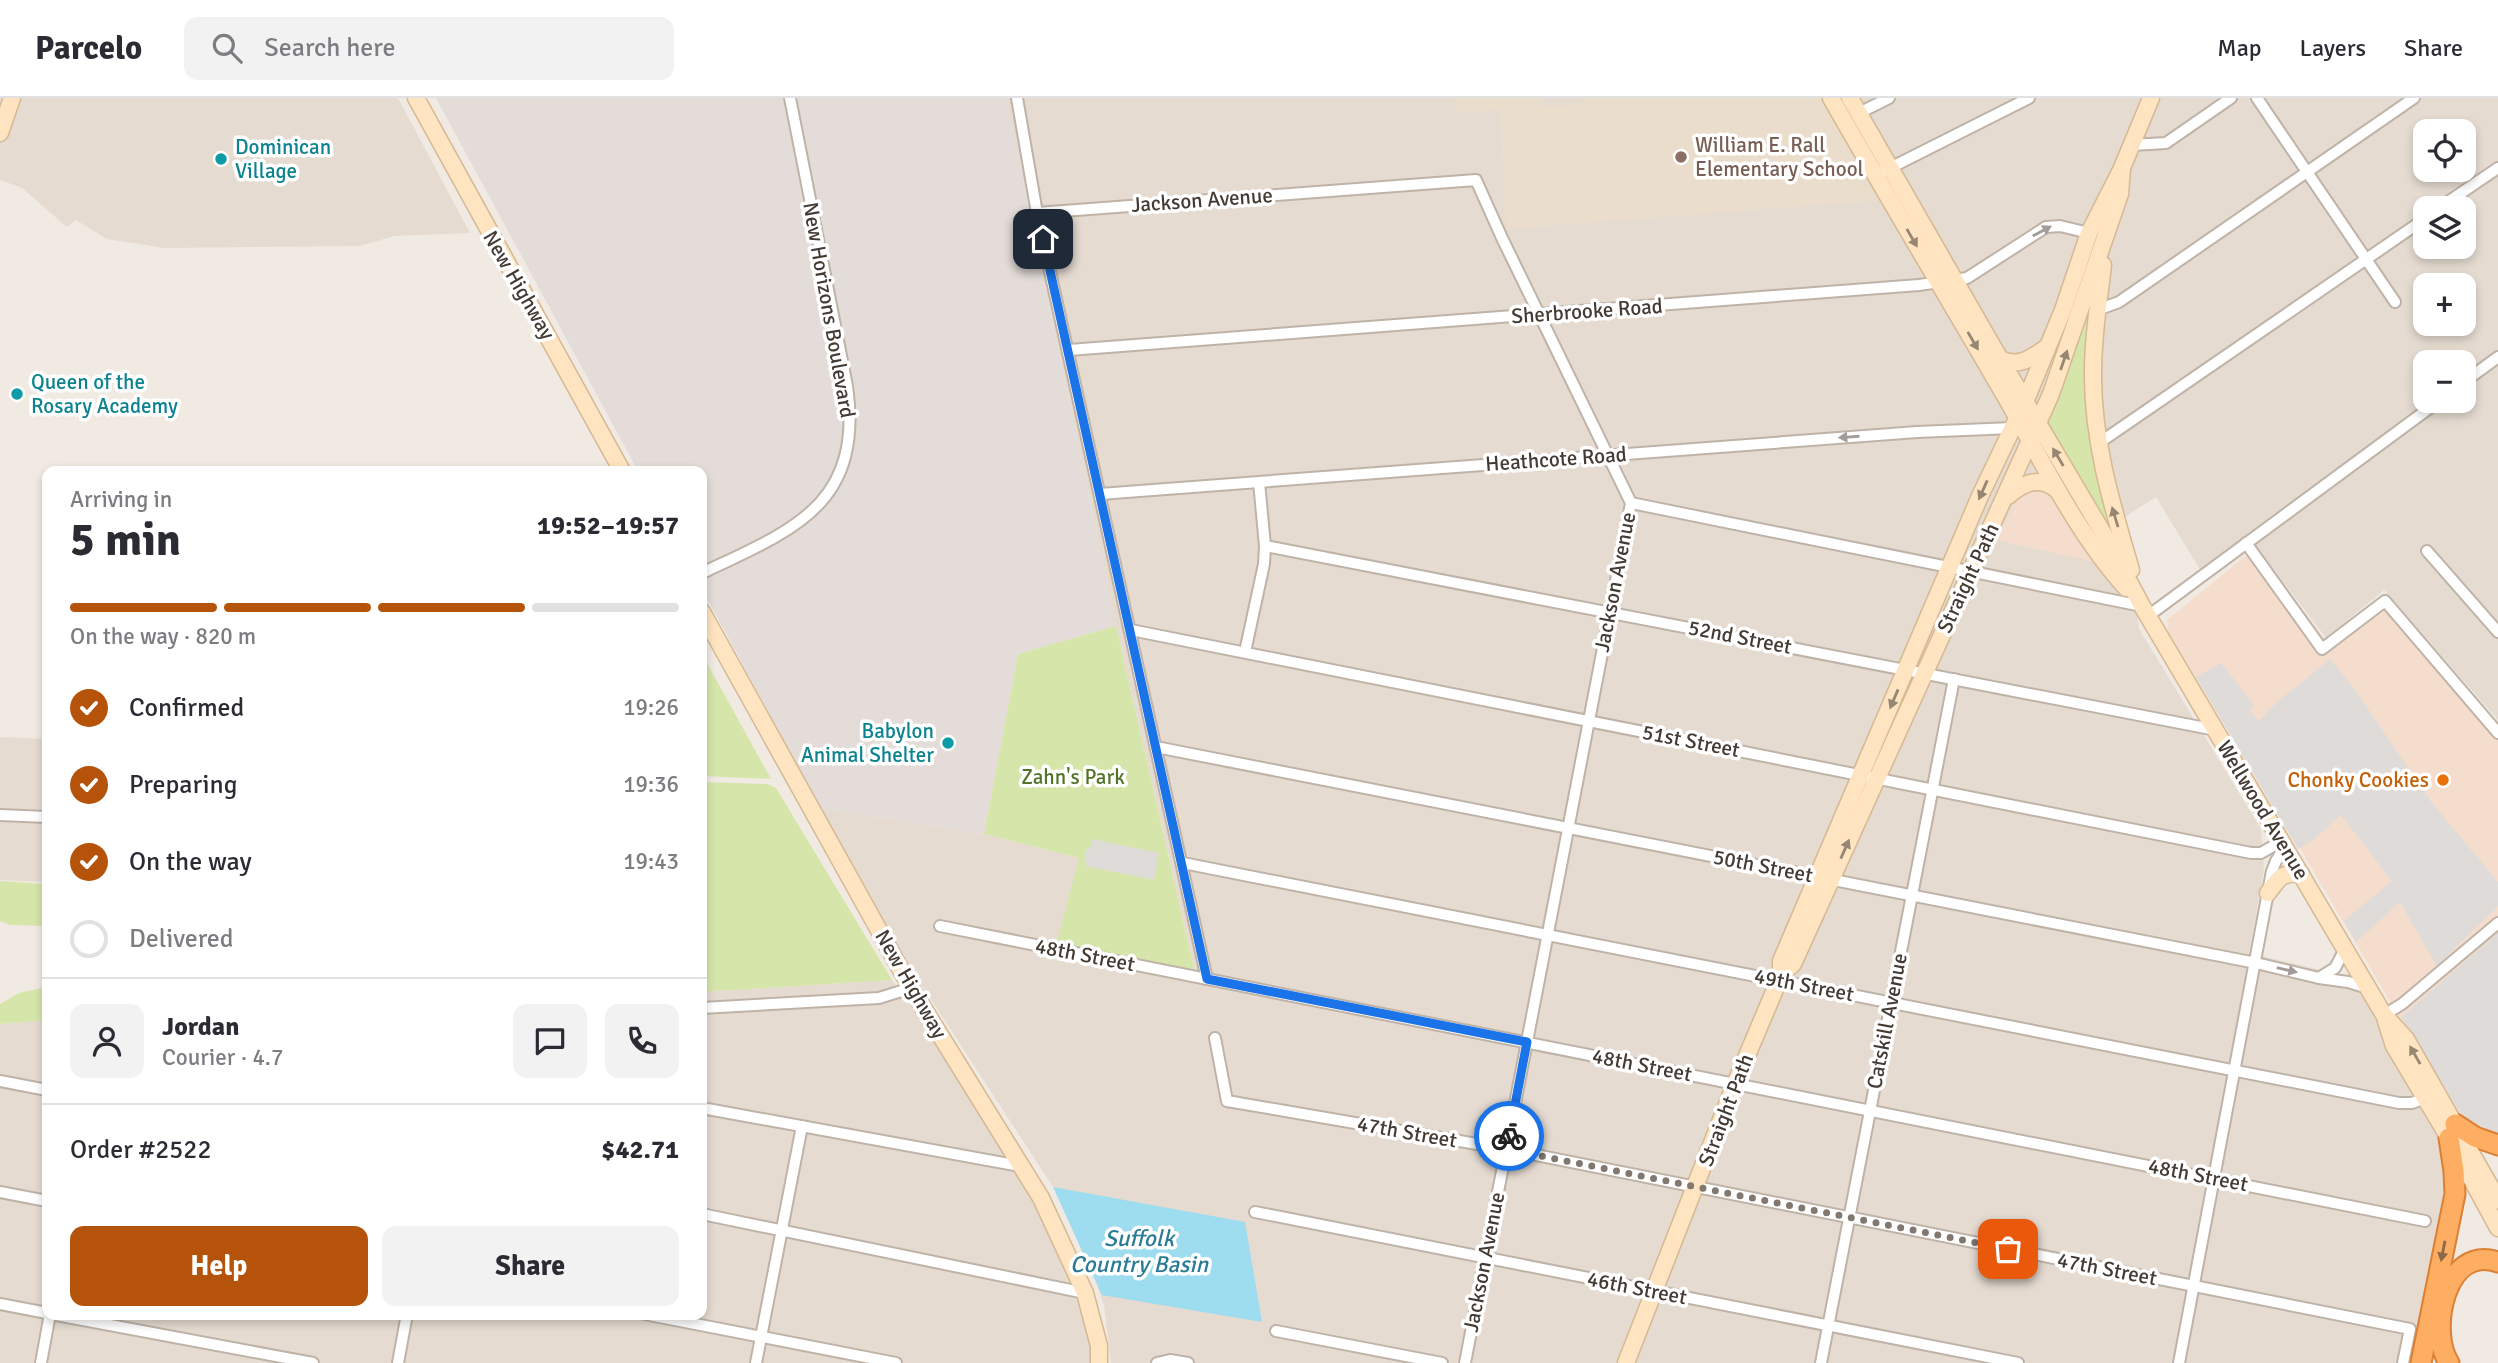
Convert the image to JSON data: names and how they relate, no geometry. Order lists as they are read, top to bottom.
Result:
{
  "streets": {
    "main road": ["New Highway", "Straight Path", "Wellwood Avenue"],
    "street": [
      "Jackson Avenue",
      "New Horizons Boulevard",
      "Sherbrooke Road",
      "Heathcote Road",
      "52nd Street",
      "51st Street",
      "50th Street",
      "48th Street",
      "49th Street",
      "Catskill Avenue",
      "47th Street",
      "46th Street"
    ]
  },
  "crossings": [
    ["Jackson Avenue", "Sherbrooke Road"],
    ["Jackson Avenue", "Heathcote Road"],
    ["Jackson Avenue", "52nd Street"],
    ["Jackson Avenue", "51st Street"],
    ["Jackson Avenue", "50th Street"],
    ["Jackson Avenue", "48th Street"],
    ["Jackson Avenue", "49th Street"],
    ["Jackson Avenue", "47th Street"],
    ["Jackson Avenue", "46th Street"],
    ["Sherbrooke Road", "Straight Path"],
    ["Sherbrooke Road", "Wellwood Avenue"],
    ["Heathcote Road", "Straight Path"],
    ["Heathcote Road", "Wellwood Avenue"],
    ["Straight Path", "52nd Street"],
    ["Straight Path", "51st Street"],
    ["Straight Path", "Wellwood Avenue"],
    ["Straight Path", "50th Street"],
    ["Straight Path", "48th Street"],
    ["Straight Path", "49th Street"],
    ["Straight Path", "47th Street"],
    ["Straight Path", "46th Street"],
    ["52nd Street", "Wellwood Avenue"],
    ["52nd Street", "Catskill Avenue"],
    ["51st Street", "Wellwood Avenue"],
    ["51st Street", "Catskill Avenue"],
    ["Wellwood Avenue", "50th Street"],
    ["50th Street", "Catskill Avenue"],
    ["48th Street", "Catskill Avenue"],
    ["49th Street", "Catskill Avenue"],
    ["Catskill Avenue", "47th Street"],
    ["Catskill Avenue", "46th Street"]
  ],
  "water": ["Suffolk Country Basin"],
  "parks": ["Zahn's Park"],
  "places": [
    "William E. Rall Elementary School",
    "Dominican Village",
    "Queen of the Rosary Academy",
    "Babylon Animal Shelter",
    "Chonky Cookies"
  ],
  "page": {
    "header": "Parcelo",
    "search": "Search here",
    "nav": ["Map", "Layers", "Share"],
    "map_buttons": ["+", "−"],
    "heading": ["5 min", "Arriving in", "19:52–19:57"],
    "panel": [
      "Jordan",
      "Courier · 4.7",
      "Order #2522",
      "$42.71"
    ],
    "bar": "On the way · 820 m",
    "list": [
      ["Confirmed", "19:26"],
      ["Preparing", "19:36"],
      ["On the way", "19:43"],
      "Delivered"
    ],
    "buttons": ["Help", "Share"]
  }
}
